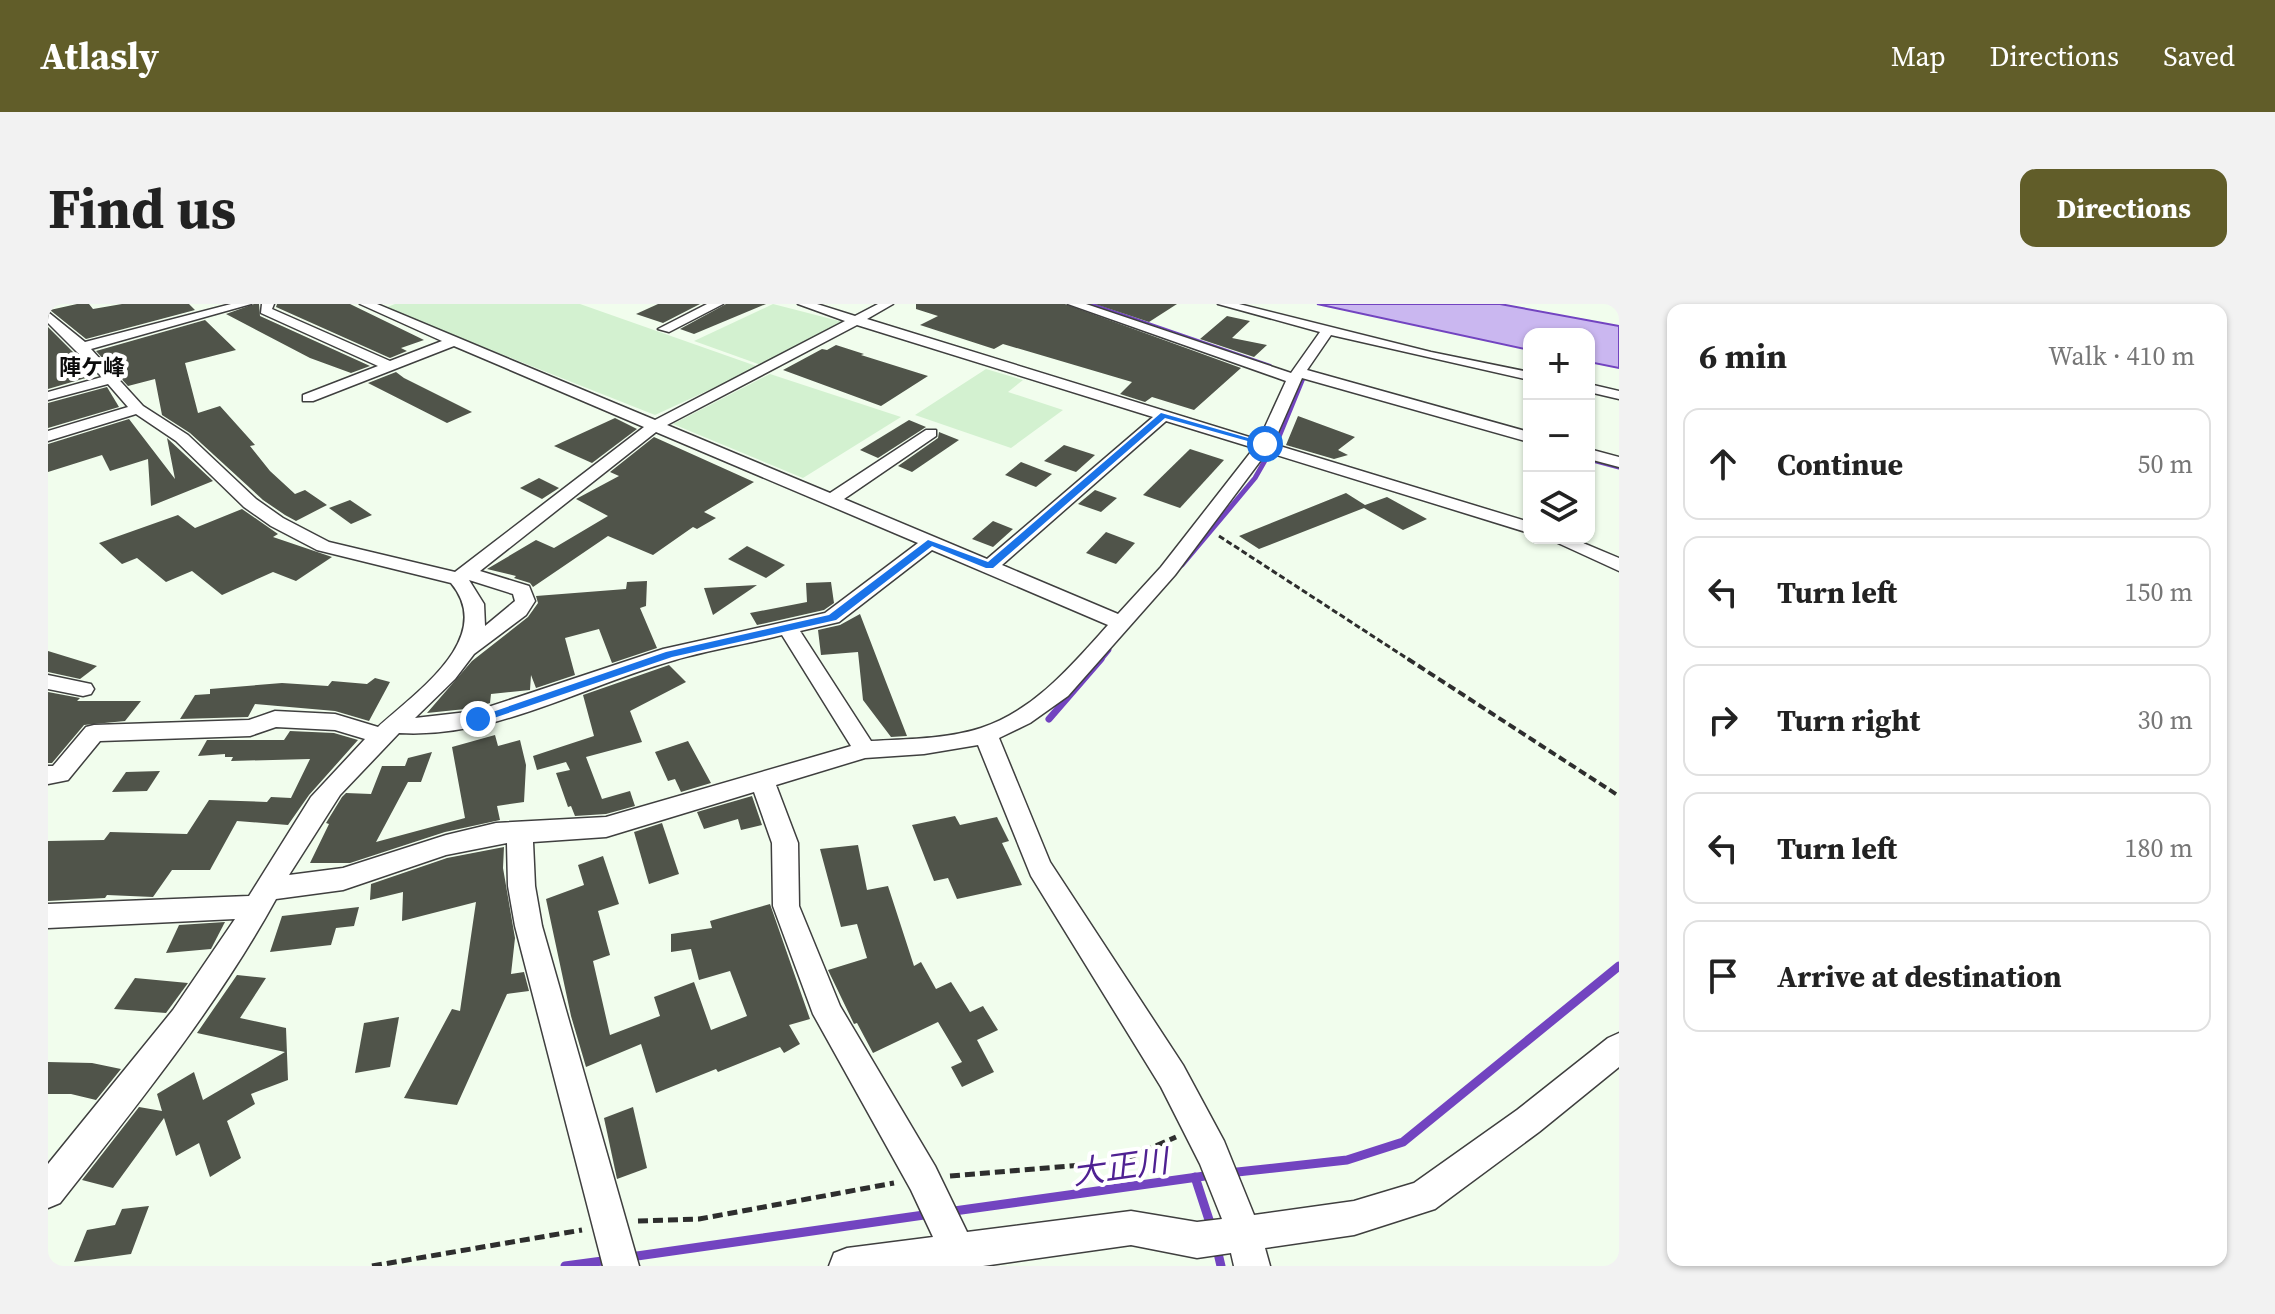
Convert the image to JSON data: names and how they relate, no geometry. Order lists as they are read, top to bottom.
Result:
{
  "districts": ["陣ケ峰"],
  "water": ["大正川"],
  "page": {
    "header": "Atlasly",
    "nav": ["Map", "Directions", "Saved"],
    "buttons": "Directions",
    "title": "Find us",
    "heading": ["6 min", "Walk · 410 m"],
    "map_buttons": ["+", "−"],
    "list": [
      ["Continue", "50 m"],
      ["Turn left", "150 m"],
      ["Turn right", "30 m"],
      ["Turn left", "180 m"],
      "Arrive at destination"
    ]
  }
}
